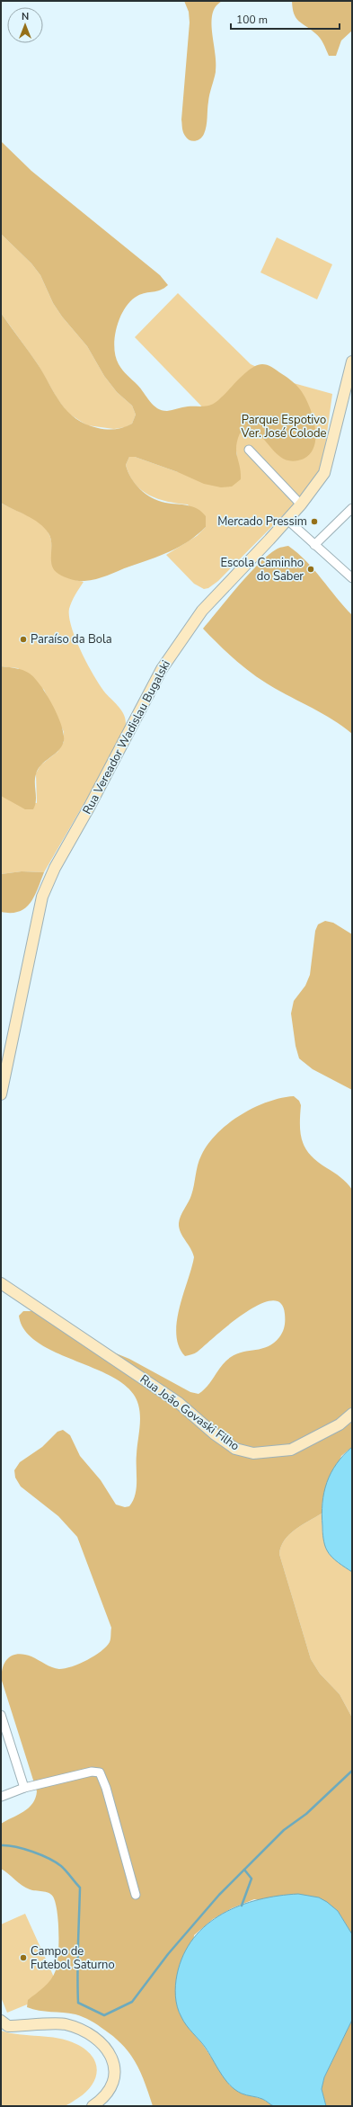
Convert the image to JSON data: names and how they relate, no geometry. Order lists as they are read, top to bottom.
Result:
{
  "streets": {
    "main road": ["Rua Vereador Wadislau Bugalski", "Rua João Govaski Filho"]
  },
  "parks": ["Parque Espotivo Ver. José Colode"],
  "places": [
    "Mercado Pressim",
    "Escola Caminho do Saber",
    "Paraíso da Bola",
    "Campo de Futebol Saturno"
  ],
  "scale_bar": "100 m",
  "north": "top"
}
